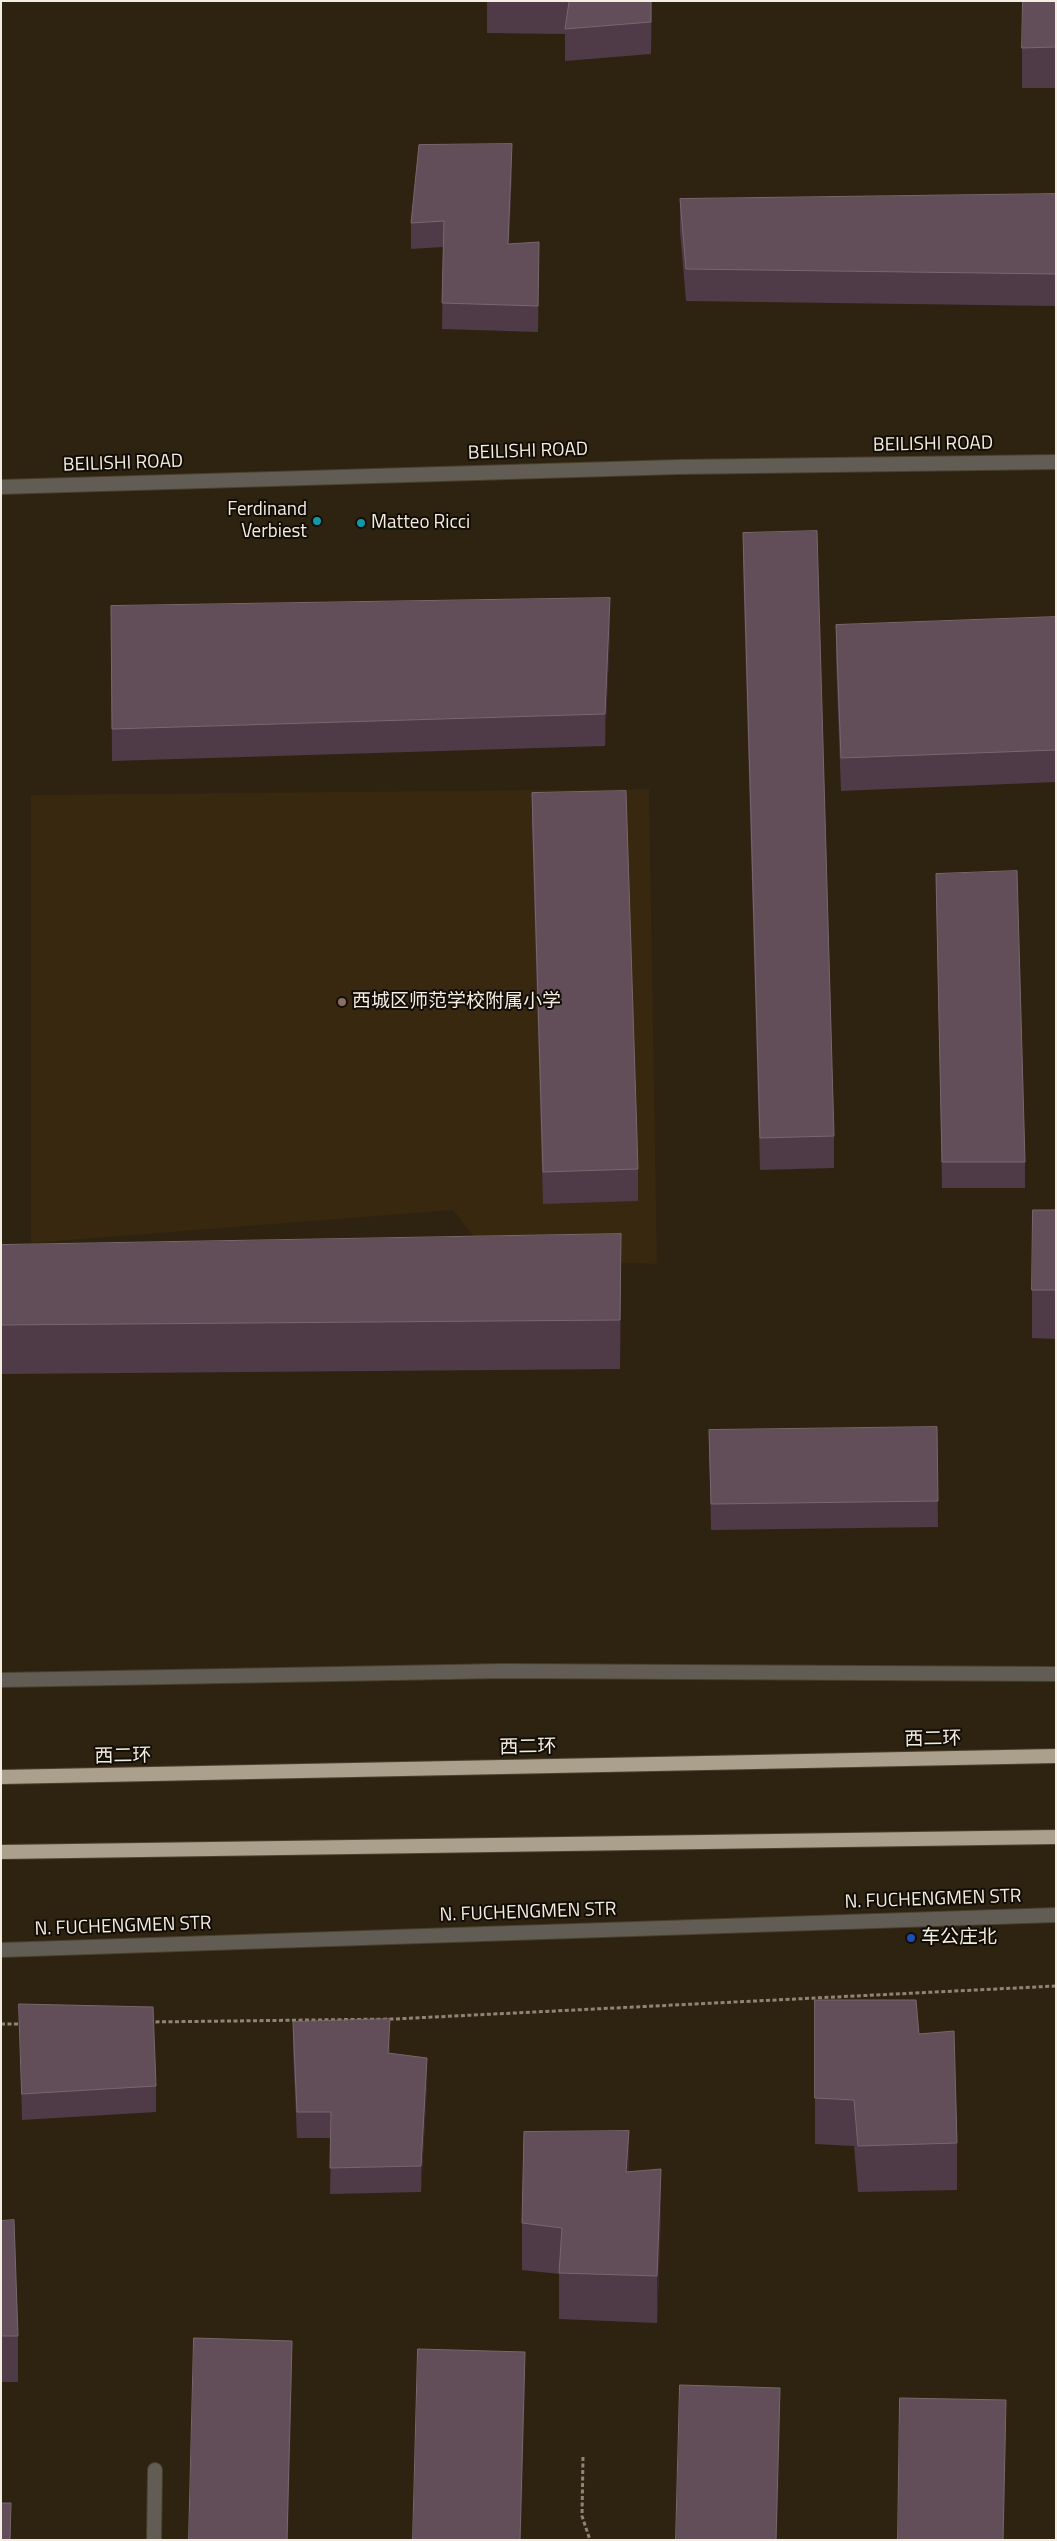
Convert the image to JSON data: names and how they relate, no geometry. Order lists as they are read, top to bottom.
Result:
{
  "streets": {
    "highway": ["西二环"],
    "street": ["BEILISHI ROAD", "N. FUCHENGMEN STR"]
  },
  "places": [
    "Ferdinand Verbiest",
    "Matteo Ricci",
    "西城区师范学校附属小学",
    "车公庄北"
  ]
}
